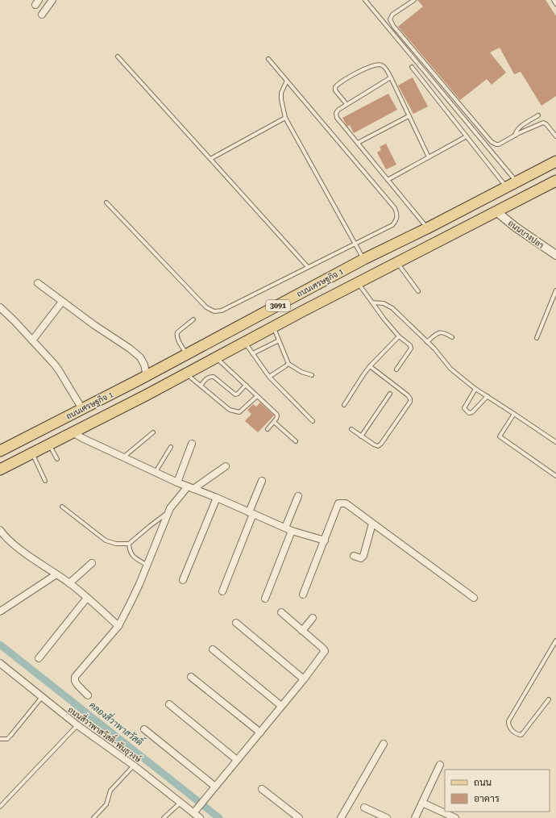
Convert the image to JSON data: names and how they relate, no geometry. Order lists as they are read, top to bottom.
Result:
{
  "streets": {
    "main road": ["ถนนเศรษฐกิจ 1", "3091"],
    "street": ["ถนนบางปลา", "ถนนสี่วาพาสวัสดิ์-พันธุวงษ์"]
  },
  "crossings": [
    ["ถนนบางปลา", "ถนนเศรษฐกิจ 1"]
  ],
  "water": ["คลองสี่วาพาสวัสดิ์"],
  "legend": ["ถนน", "อาคาร"]
}
